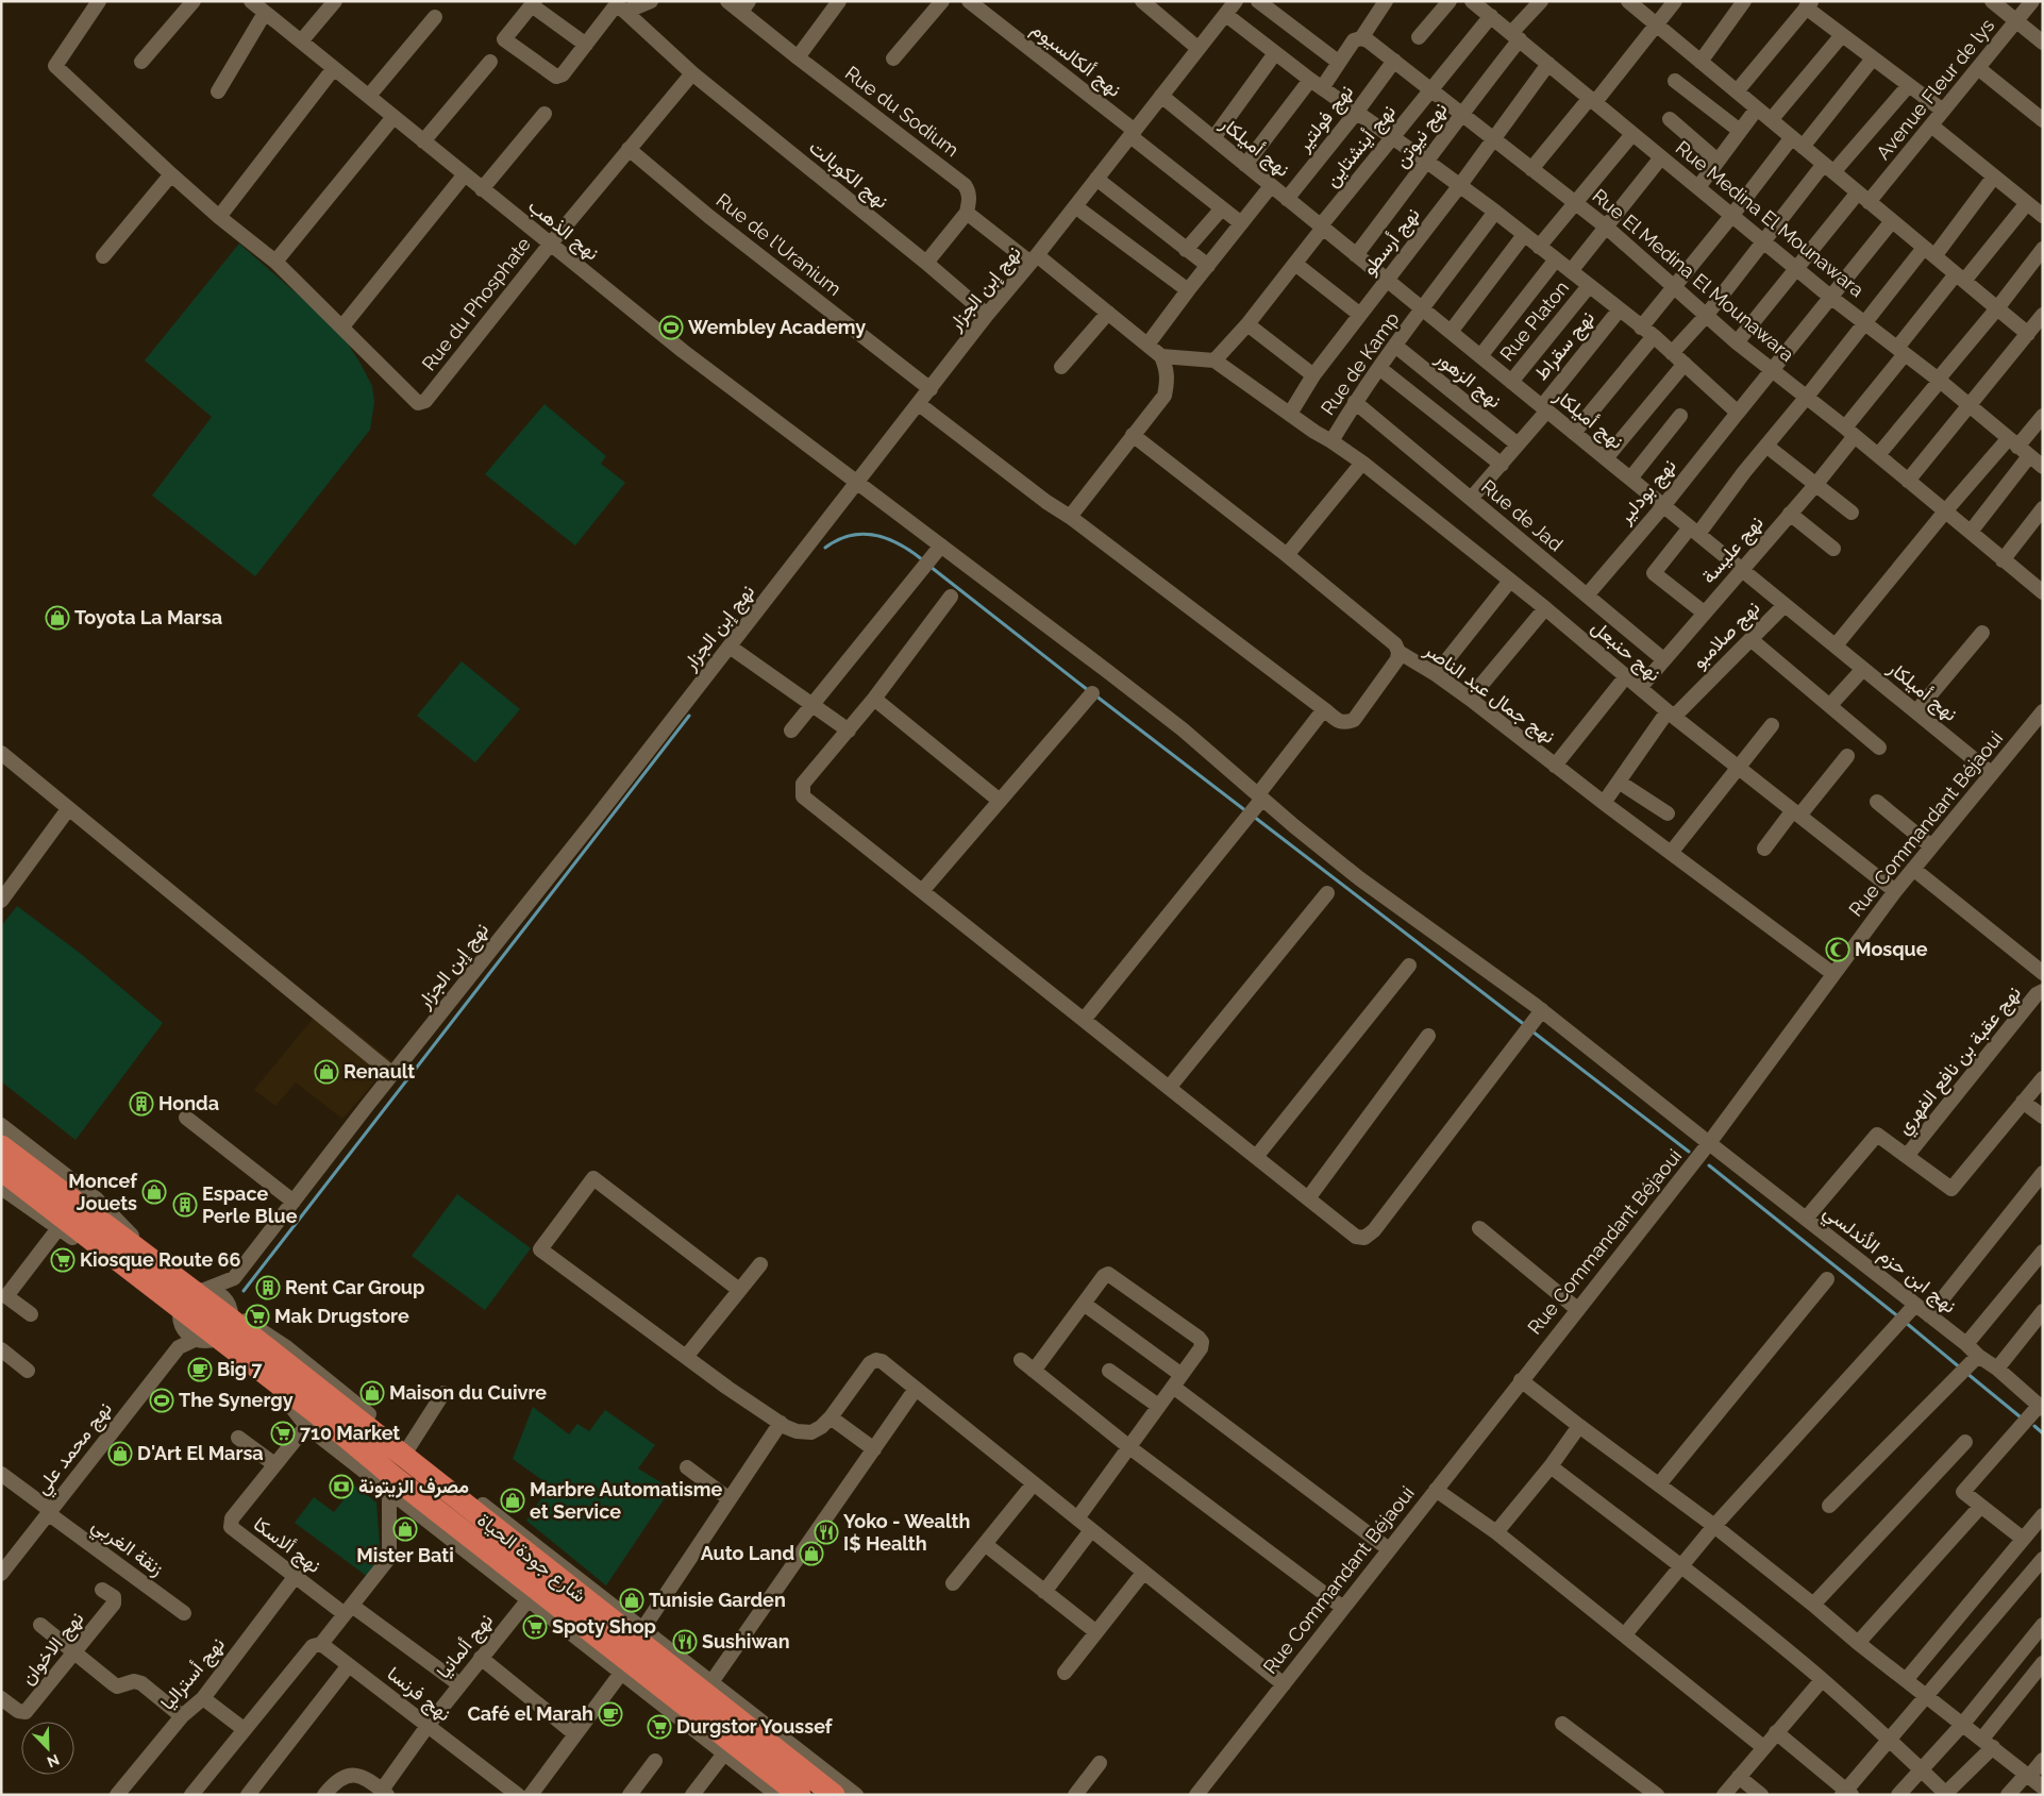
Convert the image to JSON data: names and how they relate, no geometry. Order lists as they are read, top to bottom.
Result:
{
  "streets": {
    "highway": ["شارع جودة الحياة"],
    "street": [
      "نهج ألكالسيوم",
      "Avenue Fleur de lys",
      "Rue du Sodium",
      "نهج فولتير",
      "نهج نيوتن",
      "نهج أينشتاين",
      "نهج أميلكار",
      "نهج الكوبالت",
      "Rue Medina El Mounawara",
      "نهج الذهب",
      "نهج أرسطو",
      "Rue de l'Uranium",
      "Rue El Medina El Mounawara",
      "نهج إبن الجزار",
      "Rue du Phosphate",
      "Rue Platon",
      "نهج سقراط",
      "Rue de Kamp",
      "نهج الزهور",
      "نهج بودلير",
      "Rue de Jad",
      "نهج عليسة",
      "نهج صلامبو",
      "نهج حنبعل",
      "نهج جمال عبد الناصر",
      "Rue Commandant Béjaoui",
      "نهج عقبة بن نافع الفهري",
      "نهج ابن حزم الأندلسي",
      "نهج محمد علي",
      "نهج ألاسكا",
      "زنقة الغربي",
      "نهج ألمانيا",
      "نهج الاخوان",
      "نهج أستراليا",
      "نهج فرنسا"
    ]
  },
  "crossings": [
    ["نهج ألكالسيوم", "نهج إبن الجزار"],
    ["Avenue Fleur de lys", "Rue Medina El Mounawara"],
    ["Avenue Fleur de lys", "Rue El Medina El Mounawara"],
    ["نهج فولتير", "نهج أميلكار"],
    ["نهج فولتير", "Rue El Medina El Mounawara"],
    ["نهج نيوتن", "نهج أميلكار"],
    ["نهج نيوتن", "Rue Medina El Mounawara"],
    ["نهج نيوتن", "Rue El Medina El Mounawara"],
    ["نهج أينشتاين", "نهج أميلكار"],
    ["نهج أينشتاين", "Rue Medina El Mounawara"],
    ["نهج أينشتاين", "Rue El Medina El Mounawara"],
    ["نهج أينشتاين", "نهج حنبعل"],
    ["نهج أميلكار", "نهج أرسطو"],
    ["نهج أميلكار", "نهج إبن الجزار"],
    ["نهج أميلكار", "Rue Platon"],
    ["نهج أميلكار", "نهج سقراط"],
    ["نهج أميلكار", "Rue de Kamp"],
    ["نهج أميلكار", "نهج بودلير"],
    ["نهج أميلكار", "نهج عليسة"],
    ["نهج أميلكار", "نهج صلامبو"],
    ["نهج أميلكار", "Rue Commandant Béjaoui"],
    ["نهج الكوبالت", "نهج إبن الجزار"],
    ["نهج الكوبالت", "Rue du Phosphate"],
    ["Rue Medina El Mounawara", "نهج أرسطو"],
    ["Rue Medina El Mounawara", "نهج بودلير"],
    ["Rue Medina El Mounawara", "نهج عليسة"],
    ["نهج الذهب", "نهج إبن الجزار"],
    ["نهج الذهب", "Rue du Phosphate"],
    ["نهج الذهب", "نهج ابن حزم الأندلسي"],
    ["نهج أرسطو", "Rue El Medina El Mounawara"],
    ["نهج أرسطو", "نهج حنبعل"],
    ["Rue de l'Uranium", "نهج إبن الجزار"],
    ["Rue de l'Uranium", "Rue du Phosphate"],
    ["Rue El Medina El Mounawara", "نهج بودلير"],
    ["Rue El Medina El Mounawara", "نهج عليسة"],
    ["نهج سقراط", "نهج الزهور"],
    ["نهج سقراط", "Rue de Jad"],
    ["Rue de Kamp", "نهج الزهور"],
    ["Rue de Kamp", "Rue de Jad"],
    ["Rue de Kamp", "نهج حنبعل"],
    ["نهج بودلير", "Rue de Jad"],
    ["Rue de Jad", "نهج عليسة"],
    ["نهج عليسة", "نهج حنبعل"],
    ["نهج صلامبو", "نهج حنبعل"],
    ["نهج صلامبو", "نهج جمال عبد الناصر"],
    ["نهج حنبعل", "Rue Commandant Béjaoui"],
    ["نهج جمال عبد الناصر", "Rue Commandant Béjaoui"],
    ["Rue Commandant Béjaoui", "نهج ابن حزم الأندلسي"],
    ["نهج محمد علي", "زنقة الغربي"],
    ["نهج ألاسكا", "نهج ألمانيا"],
    ["نهج ألاسكا", "نهج أستراليا"],
    ["نهج ألمانيا", "نهج فرنسا"]
  ],
  "places": {
    "sports": ["Wembley Academy", "The Synergy"],
    "shop": [
      "Toyota La Marsa",
      "Renault",
      "Moncef Jouets",
      "Maison du Cuivre",
      "D'Art El Marsa",
      "Marbre Automatisme et Service",
      "Mister Bati",
      "Auto Land",
      "Tunisie Garden"
    ],
    "mosque": ["Mosque"],
    "building": ["Honda", "Espace Perle Blue", "Rent Car Group"],
    "supermarket": [
      "Kiosque Route 66",
      "Mak Drugstore",
      "710 Market",
      "Spoty Shop",
      "Durgstor Youssef"
    ],
    "cafe": ["Big 7", "Café el Marah"],
    "bank": ["مصرف الزيتونة"],
    "restaurant": ["Yoko - Wealth I$ Health", "Sushiwan"]
  },
  "north": "bottom right"
}
